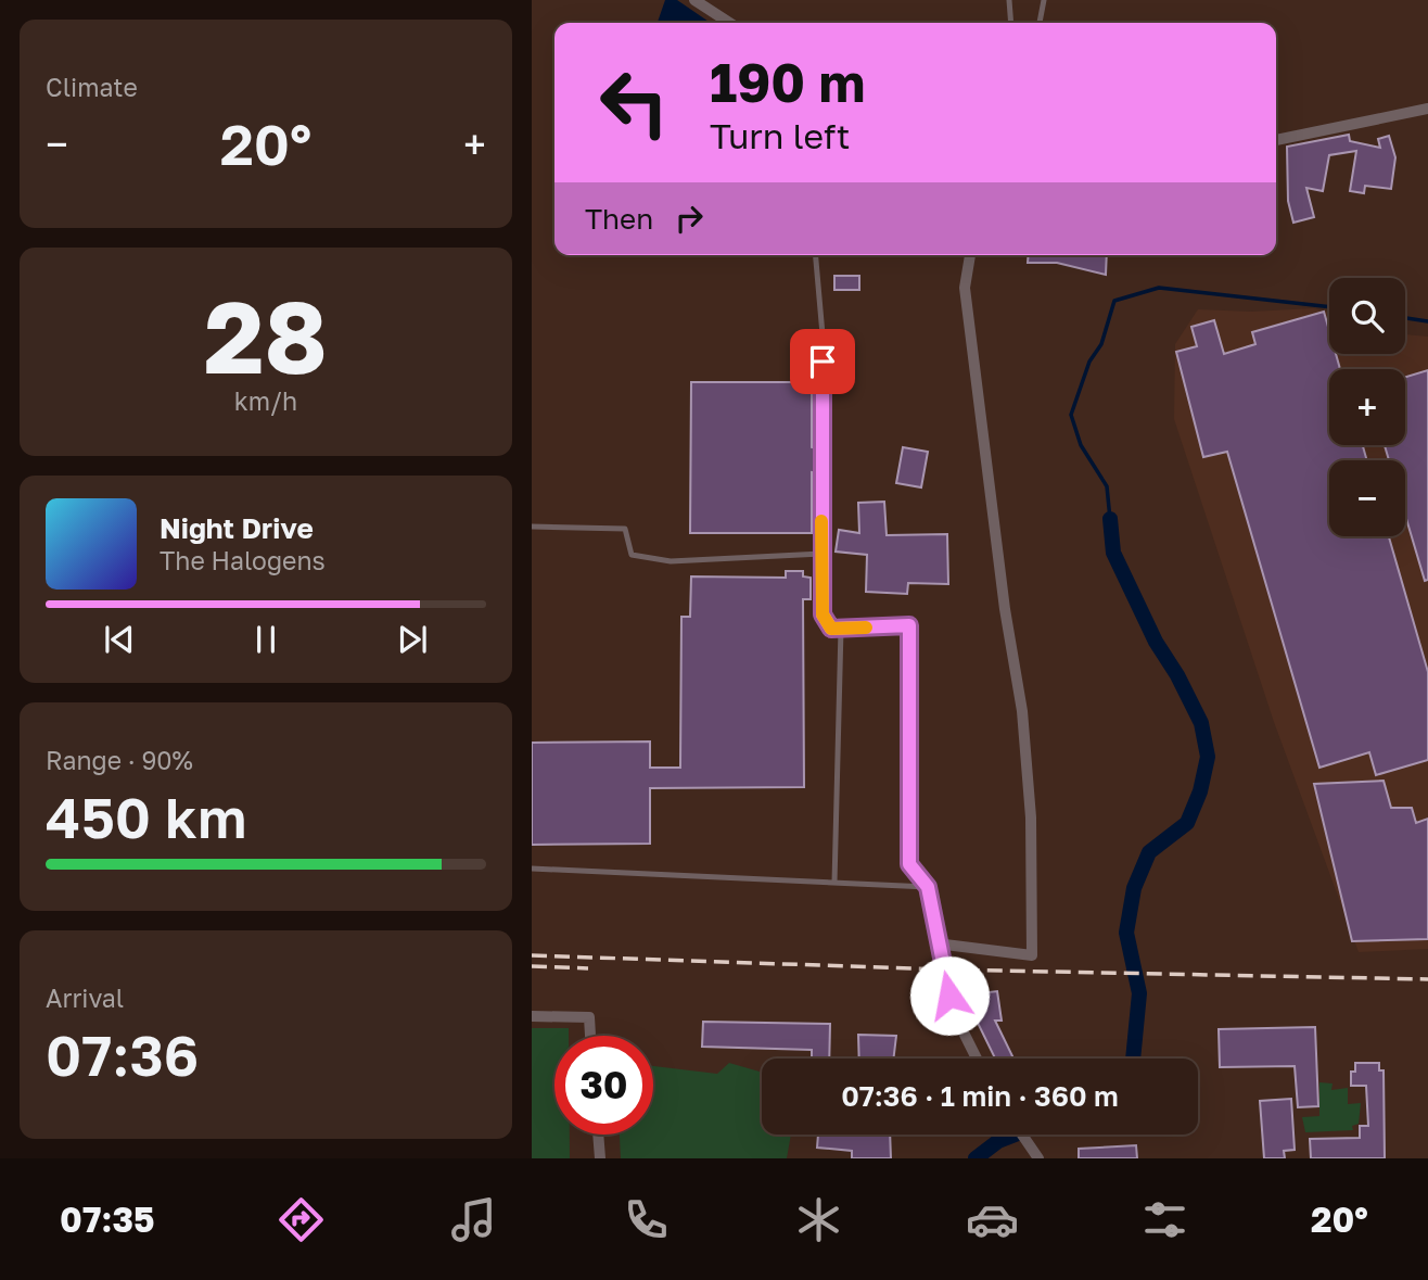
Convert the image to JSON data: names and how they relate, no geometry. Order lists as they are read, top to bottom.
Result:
{
  "page": {
    "tile": [
      "Climate",
      ["28", "km/h"],
      ["Range · 90%", "450 km"],
      ["Arrival", "07:36"]
    ],
    "turn": ["190 m", "Turn left"],
    "heat": ["−", "20°", "+"],
    "then": "Then",
    "map_buttons": ["+", "−"],
    "song": ["Night Drive", "The Halogens"],
    "limit": "30",
    "trip": "07:36 · 1 min · 360 m",
    "tabs": ["07:35", "20°"]
  }
}
